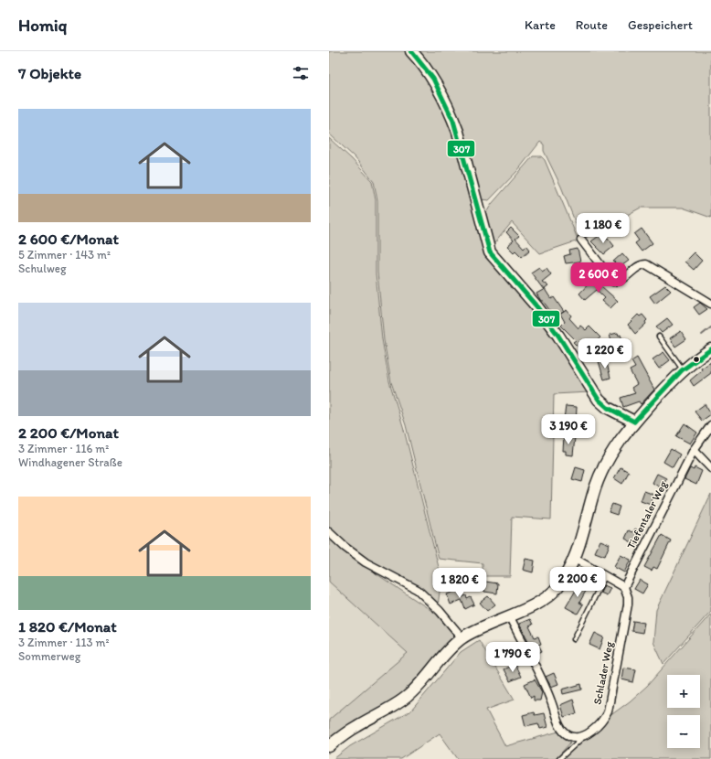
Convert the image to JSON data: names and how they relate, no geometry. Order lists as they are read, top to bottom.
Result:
{
  "streets": {
    "street": ["Tiefentaler Weg", "Schlader Weg"]
  },
  "crossings": [
    ["Tiefentaler Weg", "Schlader Weg"]
  ],
  "lines": ["transit line 307"],
  "page": {
    "header": "Homiq",
    "nav": ["Karte", "Route", "Gespeichert"],
    "heading": "7 Objekte",
    "list": [
      {
        "name": "2 600 €/Monat",
        "note": "5 Zimmer · 143 m² · Schulweg"
      },
      {
        "name": "2 200 €/Monat",
        "note": "3 Zimmer · 116 m² · Windhagener Straße"
      },
      {
        "name": "1 820 €/Monat",
        "note": "3 Zimmer · 113 m² · Sommerweg"
      }
    ],
    "price": [
      "1 180 €",
      "2 600 €",
      "1 220 €",
      "3 190 €",
      "2 200 €",
      "1 820 €",
      "1 790 €"
    ],
    "map_buttons": ["+", "−"]
  }
}
